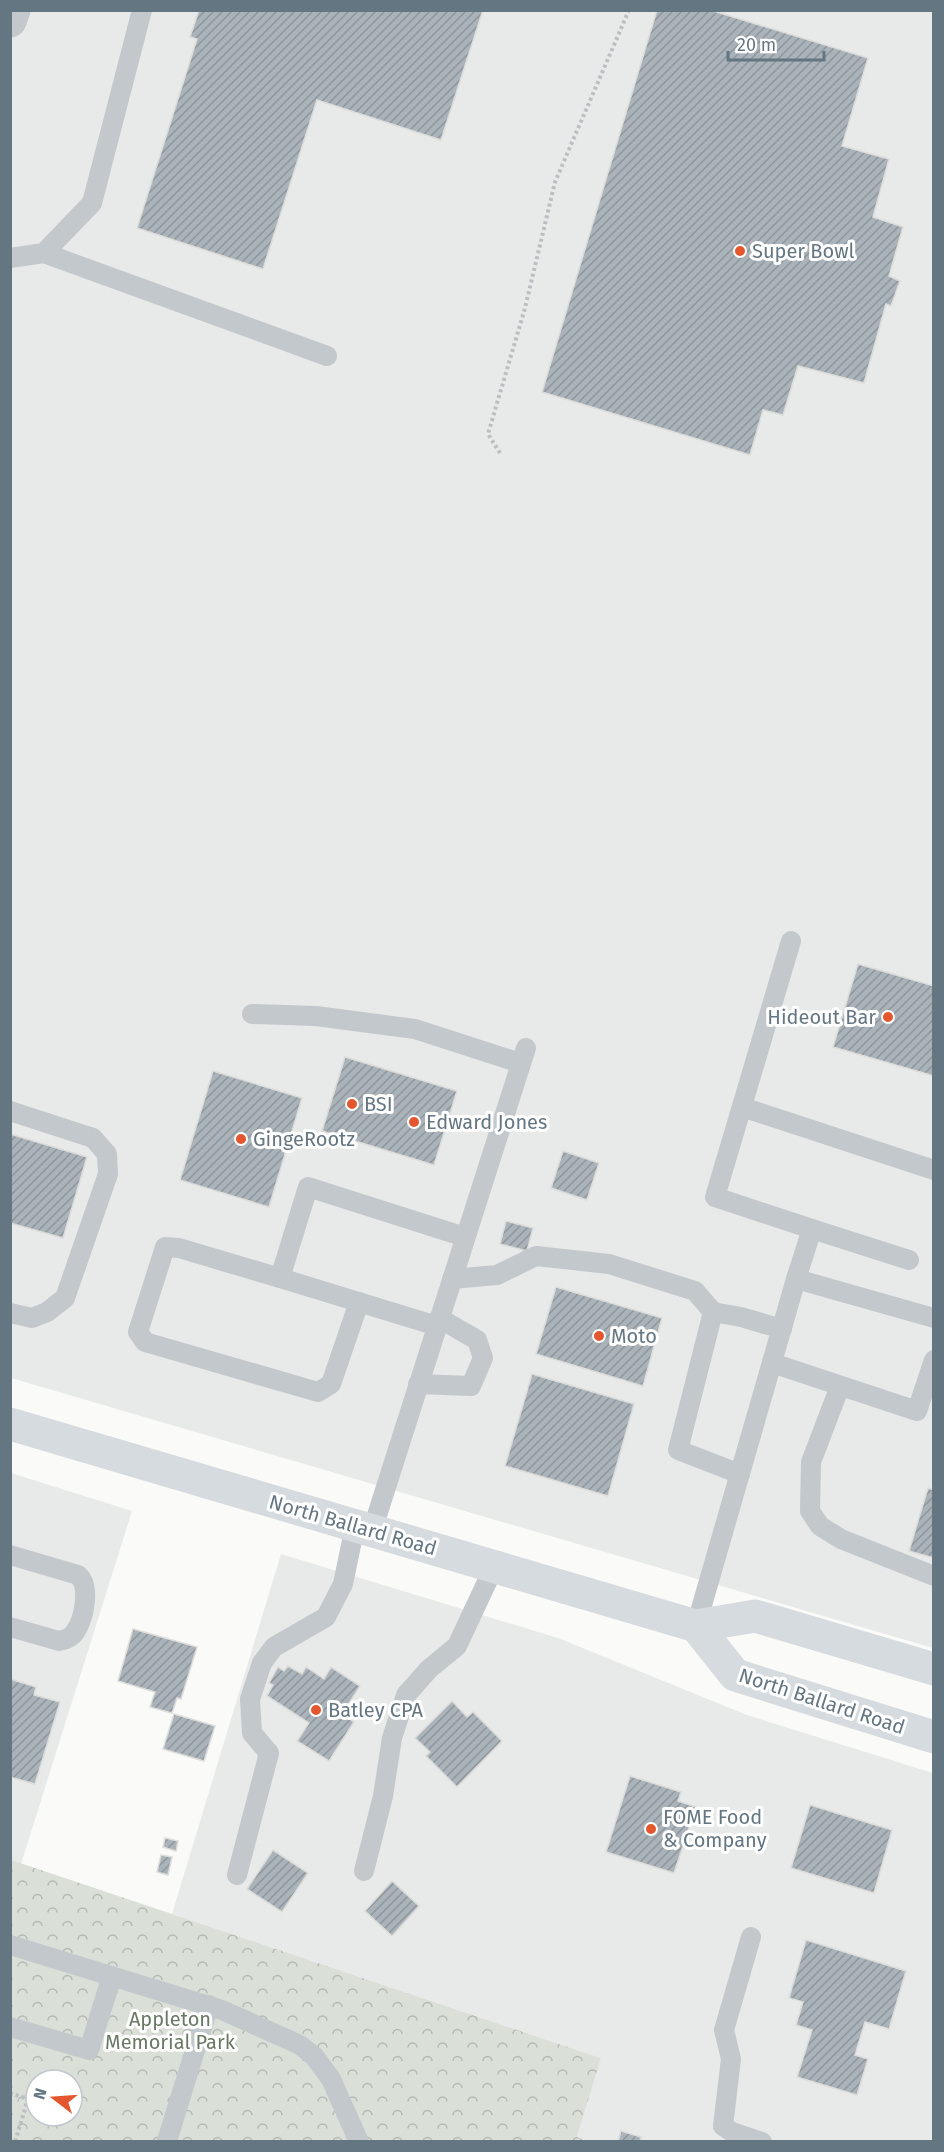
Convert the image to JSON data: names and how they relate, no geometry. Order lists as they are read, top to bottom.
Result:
{
  "streets": {
    "main road": ["North Ballard Road"]
  },
  "parks": ["Appleton Memorial Park"],
  "places": [
    "Super Bowl",
    "Hideout Bar",
    "BSI",
    "Edward Jones",
    "GingeRootz",
    "Moto",
    "Batley CPA",
    "FOME Food & Company"
  ],
  "scale_bar": "20 m",
  "north": "left"
}
